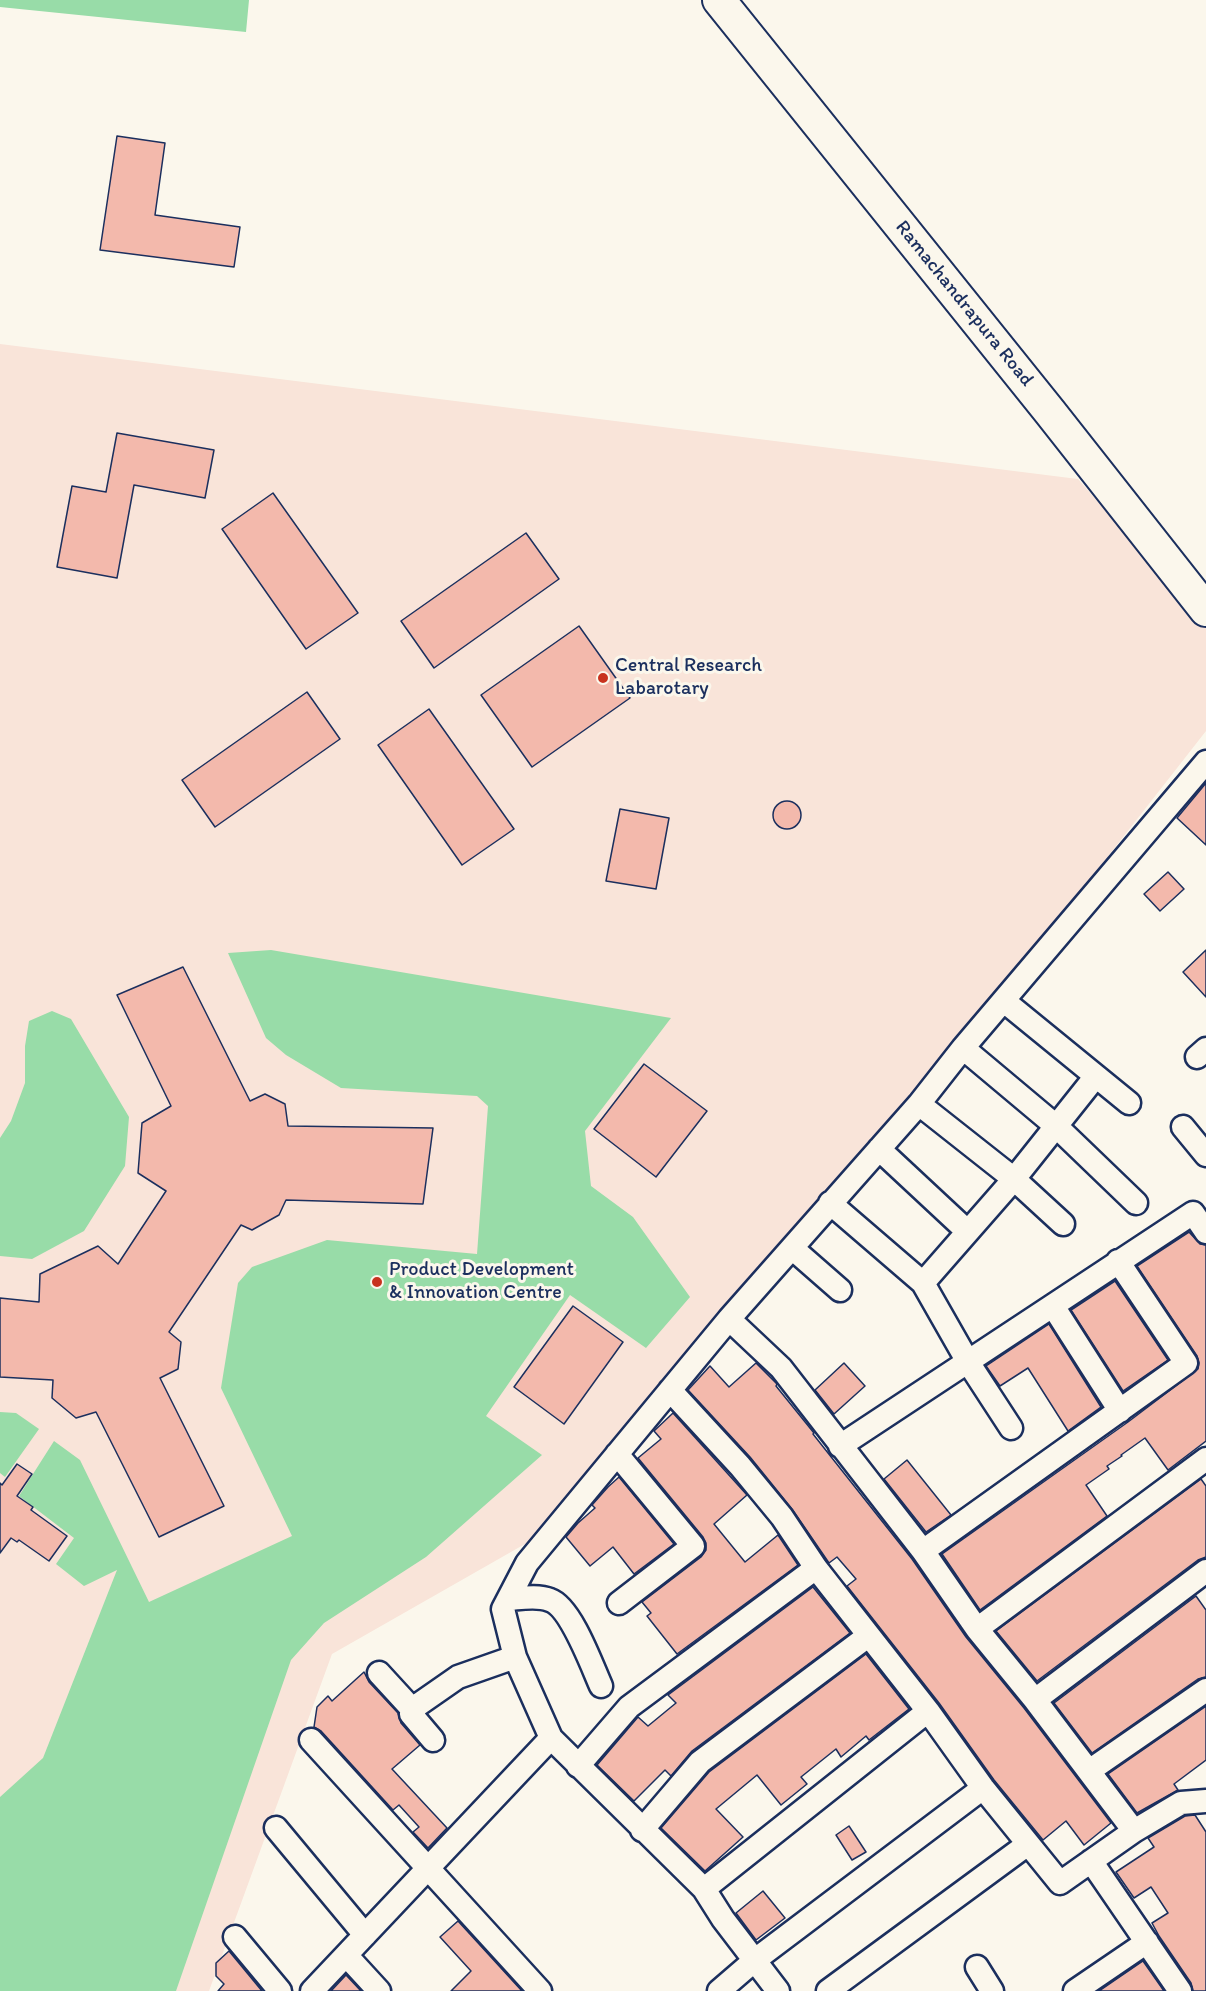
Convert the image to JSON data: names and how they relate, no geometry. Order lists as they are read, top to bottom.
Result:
{
  "streets": {
    "street": ["Ramachandrapura Road"]
  },
  "places": ["Central Research Labarotary", "Product Development & Innovation Centre"]
}
